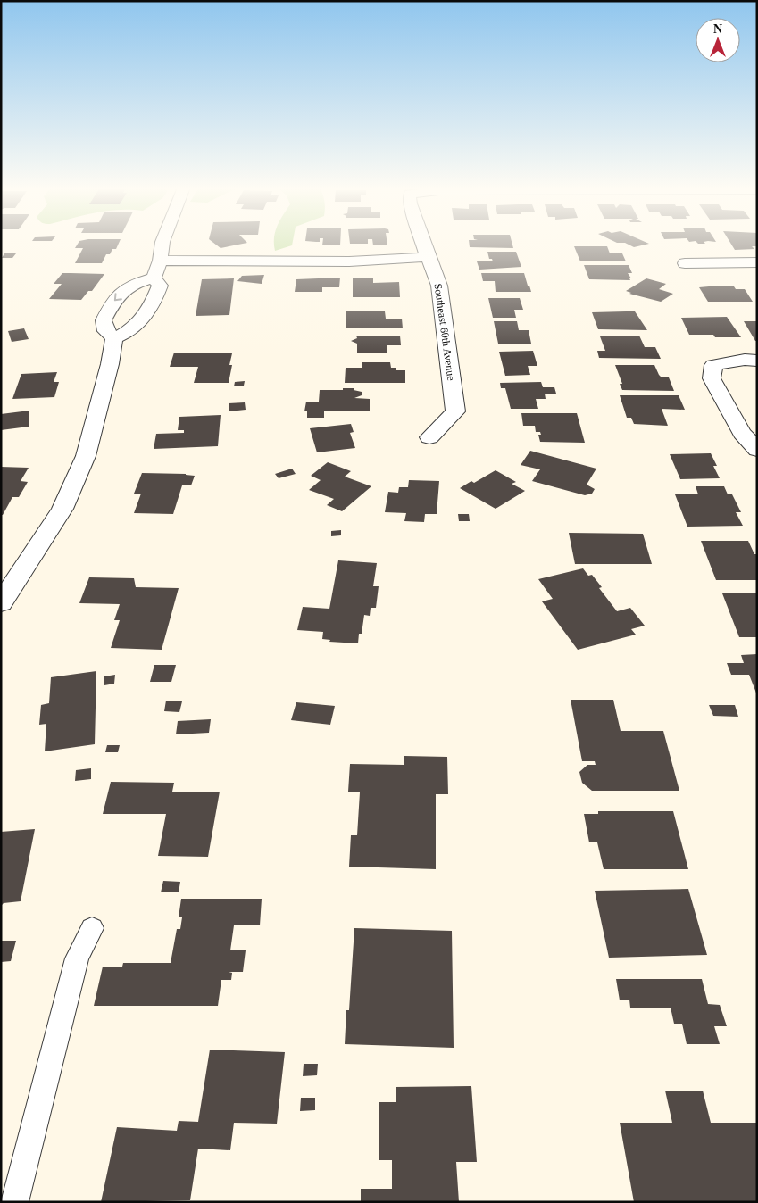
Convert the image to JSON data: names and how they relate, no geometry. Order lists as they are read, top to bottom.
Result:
{
  "streets": {
    "street": ["Southeast 60th Avenue"]
  },
  "north": "top"
}
